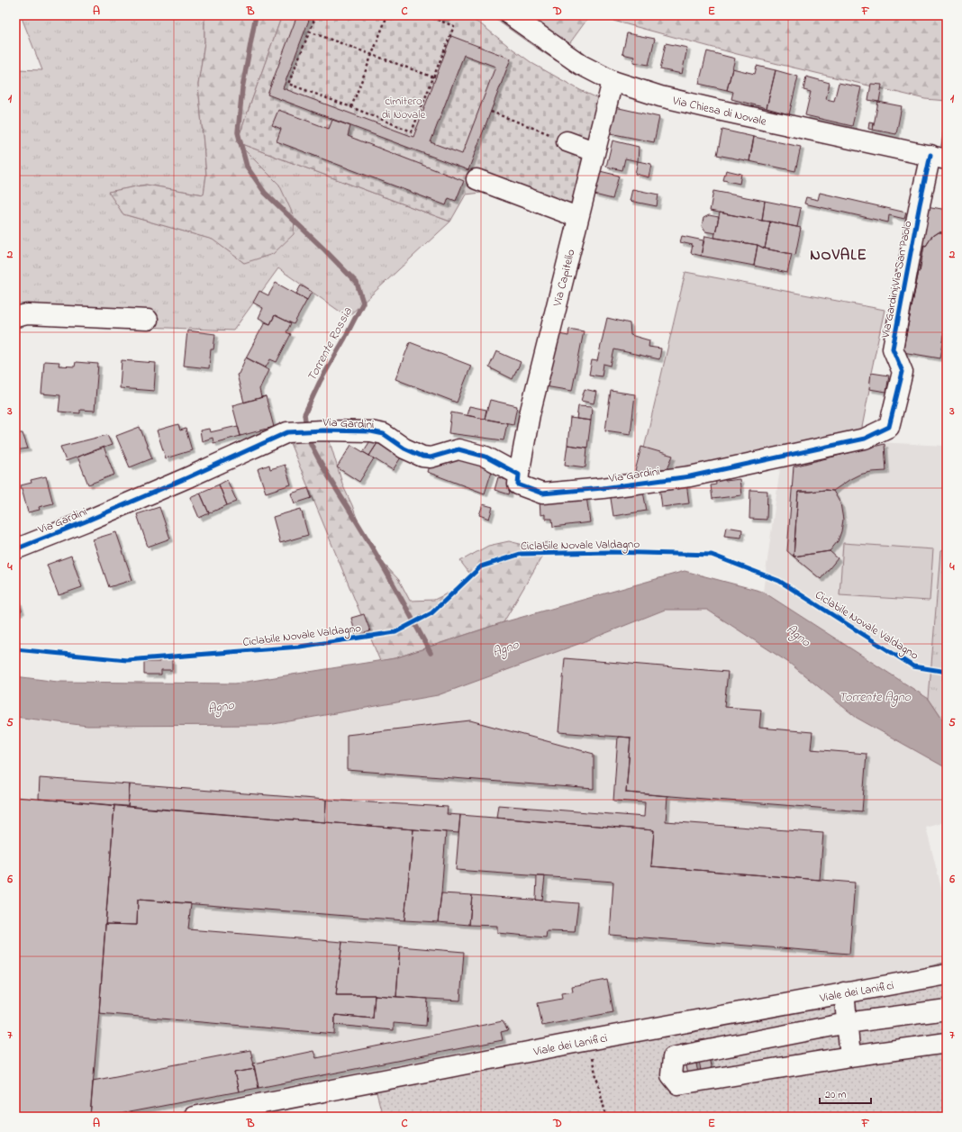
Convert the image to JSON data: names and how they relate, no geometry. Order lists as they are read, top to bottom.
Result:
{
  "streets": {
    "street": [
      "Via Chiesa di Novale",
      "Via Capitello",
      "Via Gardini;Via San Paolo",
      "Via Gardini",
      "Viale dei Lanifici"
    ],
    "cycle path": ["Ciclabile Novale Valdagno"]
  },
  "crossings": [
    ["Via Chiesa di Novale", "Via Capitello"],
    ["Via Chiesa di Novale", "Via Gardini;Via San Paolo"],
    ["Via Capitello", "Via Gardini"],
    ["Via Gardini;Via San Paolo", "Via Gardini"]
  ],
  "districts": ["NOVALE"],
  "water": ["Torrente Rossia", "Agno", "Torrente Agno"],
  "parks": ["cimitero di Novale"],
  "scale_bar": "20 m",
  "grid": {
    "columns": [
      "A",
      "B",
      "C",
      "D",
      "E",
      "F"
    ],
    "rows": [
      "1",
      "2",
      "3",
      "4",
      "5",
      "6",
      "7"
    ]
  }
}
